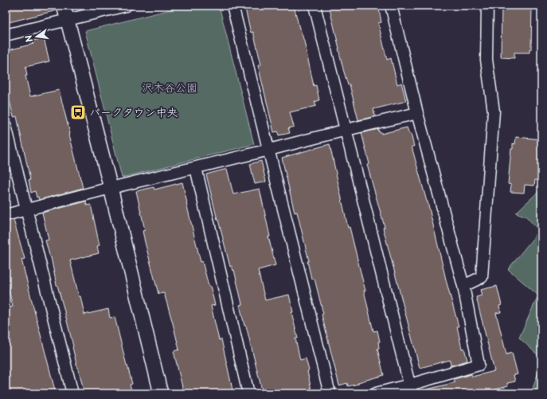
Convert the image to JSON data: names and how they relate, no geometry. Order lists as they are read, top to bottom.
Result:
{
  "parks": ["沢木谷公園"],
  "places": {
    "bus stop": ["パークタウン中央"]
  },
  "north": "left"
}
